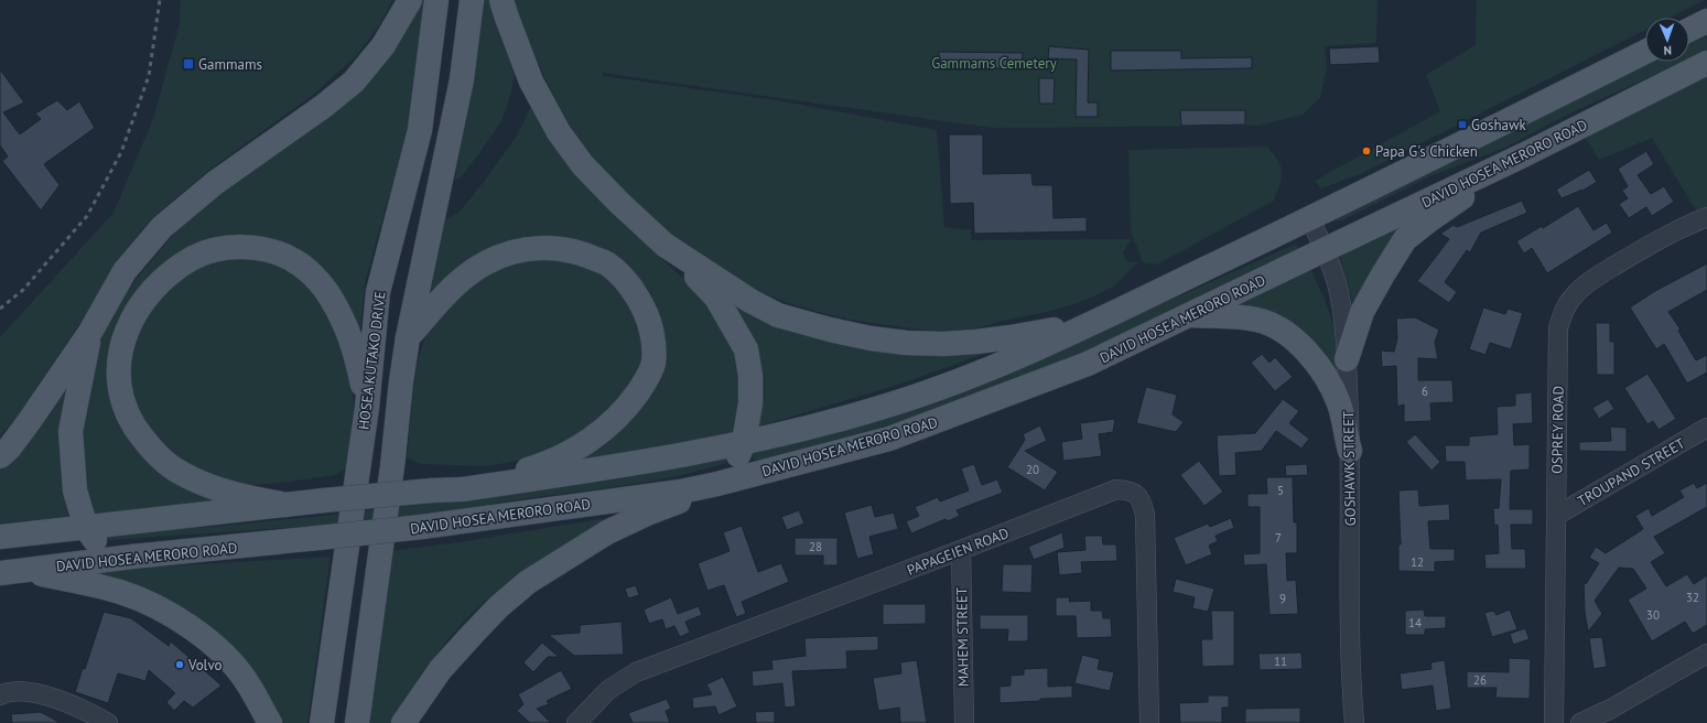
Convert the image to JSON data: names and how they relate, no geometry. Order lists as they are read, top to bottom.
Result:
{
  "streets": {
    "main road": ["DAVID HOSEA MERORO ROAD", "HOSEA KUTAKO DRIVE"],
    "street": [
      "OSPREY ROAD",
      "GOSHAWK STREET",
      "TROUPAND STREET",
      "PAPAGEIEN ROAD",
      "MAHEM STREET"
    ]
  },
  "crossings": [
    ["DAVID HOSEA MERORO ROAD", "GOSHAWK STREET"],
    ["OSPREY ROAD", "TROUPAND STREET"],
    ["PAPAGEIEN ROAD", "MAHEM STREET"]
  ],
  "parks": ["Gammams Cemetery"],
  "places": {
    "transit": ["Gammams", "Goshawk"],
    "other": ["Papa G's Chicken", "Volvo"]
  },
  "house_numbers": [
    "6",
    "20",
    "5",
    "7",
    "28",
    "12",
    "32",
    "9",
    "30",
    "14",
    "11",
    "26"
  ],
  "north": "bottom"
}
